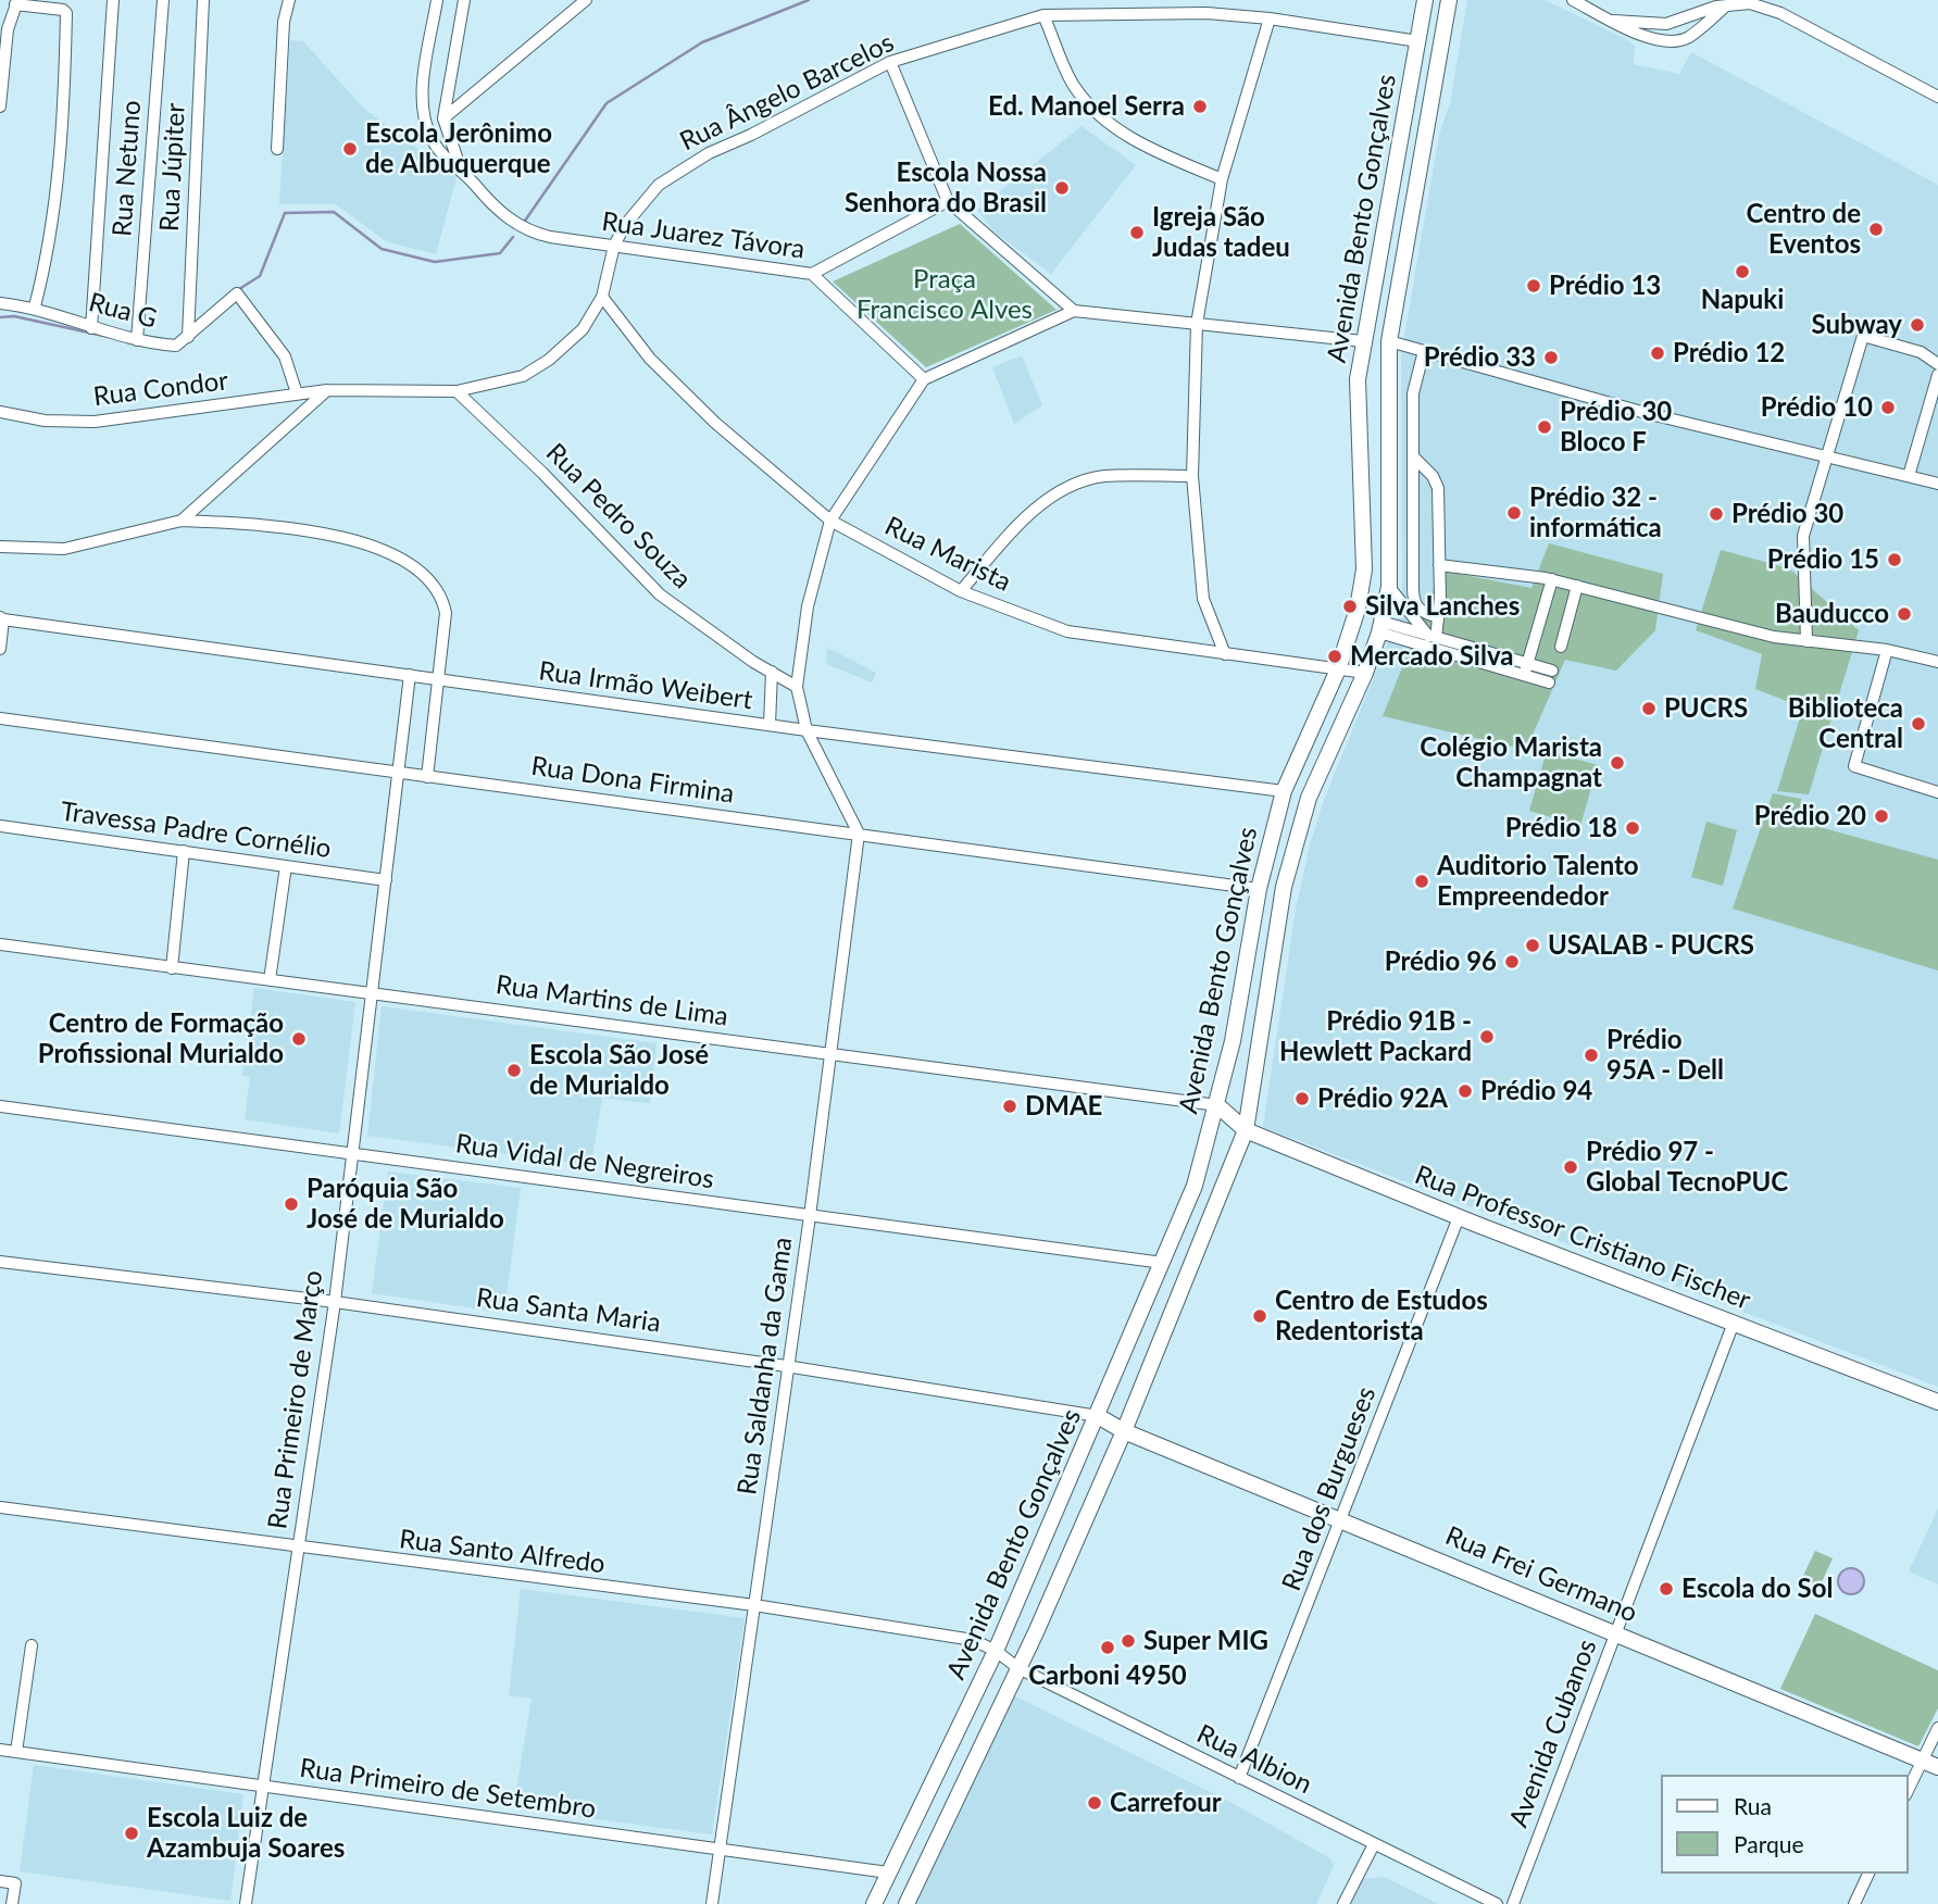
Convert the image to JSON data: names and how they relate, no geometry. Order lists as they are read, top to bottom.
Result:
{
  "streets": {
    "main road": [
      "Avenida Bento Gonçalves",
      "Rua Professor Cristiano Fischer",
      "Rua Santa Maria",
      "Rua Frei Germano"
    ],
    "street": [
      "Rua Ângelo Barcelos",
      "Rua Júpiter",
      "Rua Netuno",
      "Rua Juarez Távora",
      "Rua G",
      "Rua Condor",
      "Rua Pedro Souza",
      "Rua Marista",
      "Rua Irmão Weibert",
      "Rua Dona Firmina",
      "Travessa Padre Cornélio",
      "Rua Martins de Lima",
      "Rua Vidal de Negreiros",
      "Rua Saldanha da Gama",
      "Rua Primeiro de Março",
      "Rua dos Burgueses",
      "Rua Santo Alfredo",
      "Avenida Cubanos",
      "Rua Albion",
      "Rua Primeiro de Setembro"
    ]
  },
  "crossings": [
    ["Rua Ângelo Barcelos", "Avenida Bento Gonçalves"],
    ["Rua Ângelo Barcelos", "Rua Juarez Távora"],
    ["Rua Ângelo Barcelos", "Rua Condor"],
    ["Rua Ângelo Barcelos", "Rua Pedro Souza"],
    ["Rua Ângelo Barcelos", "Rua Marista"],
    ["Rua Júpiter", "Rua G"],
    ["Rua Netuno", "Rua G"],
    ["Avenida Bento Gonçalves", "Rua Marista"],
    ["Avenida Bento Gonçalves", "Rua Irmão Weibert"],
    ["Avenida Bento Gonçalves", "Rua Dona Firmina"],
    ["Avenida Bento Gonçalves", "Rua Martins de Lima"],
    ["Avenida Bento Gonçalves", "Rua Vidal de Negreiros"],
    ["Avenida Bento Gonçalves", "Rua Professor Cristiano Fischer"],
    ["Avenida Bento Gonçalves", "Rua Santa Maria"],
    ["Avenida Bento Gonçalves", "Rua Santo Alfredo"],
    ["Avenida Bento Gonçalves", "Rua Frei Germano"],
    ["Avenida Bento Gonçalves", "Rua Albion"],
    ["Avenida Bento Gonçalves", "Rua Primeiro de Setembro"],
    ["Rua G", "Rua Condor"],
    ["Rua Irmão Weibert", "Rua Primeiro de Março"],
    ["Rua Dona Firmina", "Rua Saldanha da Gama"],
    ["Rua Dona Firmina", "Rua Primeiro de Março"],
    ["Travessa Padre Cornélio", "Rua Primeiro de Março"],
    ["Rua Martins de Lima", "Rua Professor Cristiano Fischer"],
    ["Rua Martins de Lima", "Rua Saldanha da Gama"],
    ["Rua Martins de Lima", "Rua Primeiro de Março"],
    ["Rua Vidal de Negreiros", "Rua Saldanha da Gama"],
    ["Rua Vidal de Negreiros", "Rua Primeiro de Março"],
    ["Rua Professor Cristiano Fischer", "Rua dos Burgueses"],
    ["Rua Professor Cristiano Fischer", "Avenida Cubanos"],
    ["Rua Santa Maria", "Rua Saldanha da Gama"],
    ["Rua Santa Maria", "Rua Primeiro de Março"],
    ["Rua Santa Maria", "Rua Frei Germano"],
    ["Rua Saldanha da Gama", "Rua Santo Alfredo"],
    ["Rua Saldanha da Gama", "Rua Primeiro de Setembro"],
    ["Rua Primeiro de Março", "Rua Santo Alfredo"],
    ["Rua Primeiro de Março", "Rua Primeiro de Setembro"],
    ["Rua dos Burgueses", "Rua Frei Germano"],
    ["Rua dos Burgueses", "Rua Albion"],
    ["Rua Santo Alfredo", "Rua Albion"],
    ["Rua Frei Germano", "Avenida Cubanos"]
  ],
  "parks": ["Praça Francisco Alves"],
  "places": [
    "Ed. Manoel Serra",
    "Escola Jerônimo de Albuquerque",
    "Escola Nossa Senhora do Brasil",
    "Centro de Eventos",
    "Igreja São Judas tadeu",
    "Napuki",
    "Prédio 13",
    "Subway",
    "Prédio 12",
    "Prédio 33",
    "Prédio 10",
    "Prédio 30 Bloco F",
    "Prédio 32 - informática",
    "Prédio 30",
    "Prédio 15",
    "Silva Lanches",
    "Bauducco",
    "Mercado Silva",
    "PUCRS",
    "Biblioteca Central",
    "Colégio Marista Champagnat",
    "Prédio 20",
    "Prédio 18",
    "Auditorio Talento Empreendedor",
    "USALAB - PUCRS",
    "Prédio 96",
    "Prédio 91B - Hewlett Packard",
    "Centro de Formação Profissional Murialdo",
    "Prédio 95A - Dell",
    "Escola São José de Murialdo",
    "Prédio 94",
    "Prédio 92A",
    "DMAE",
    "Prédio 97 - Global TecnoPUC",
    "Paróquia São José de Murialdo",
    "Centro de Estudos Redentorista",
    "Escola do Sol",
    "Super MIG",
    "Carboni 4950",
    "Carrefour",
    "Escola Luiz de Azambuja Soares"
  ],
  "legend": ["Rua", "Parque"]
}
